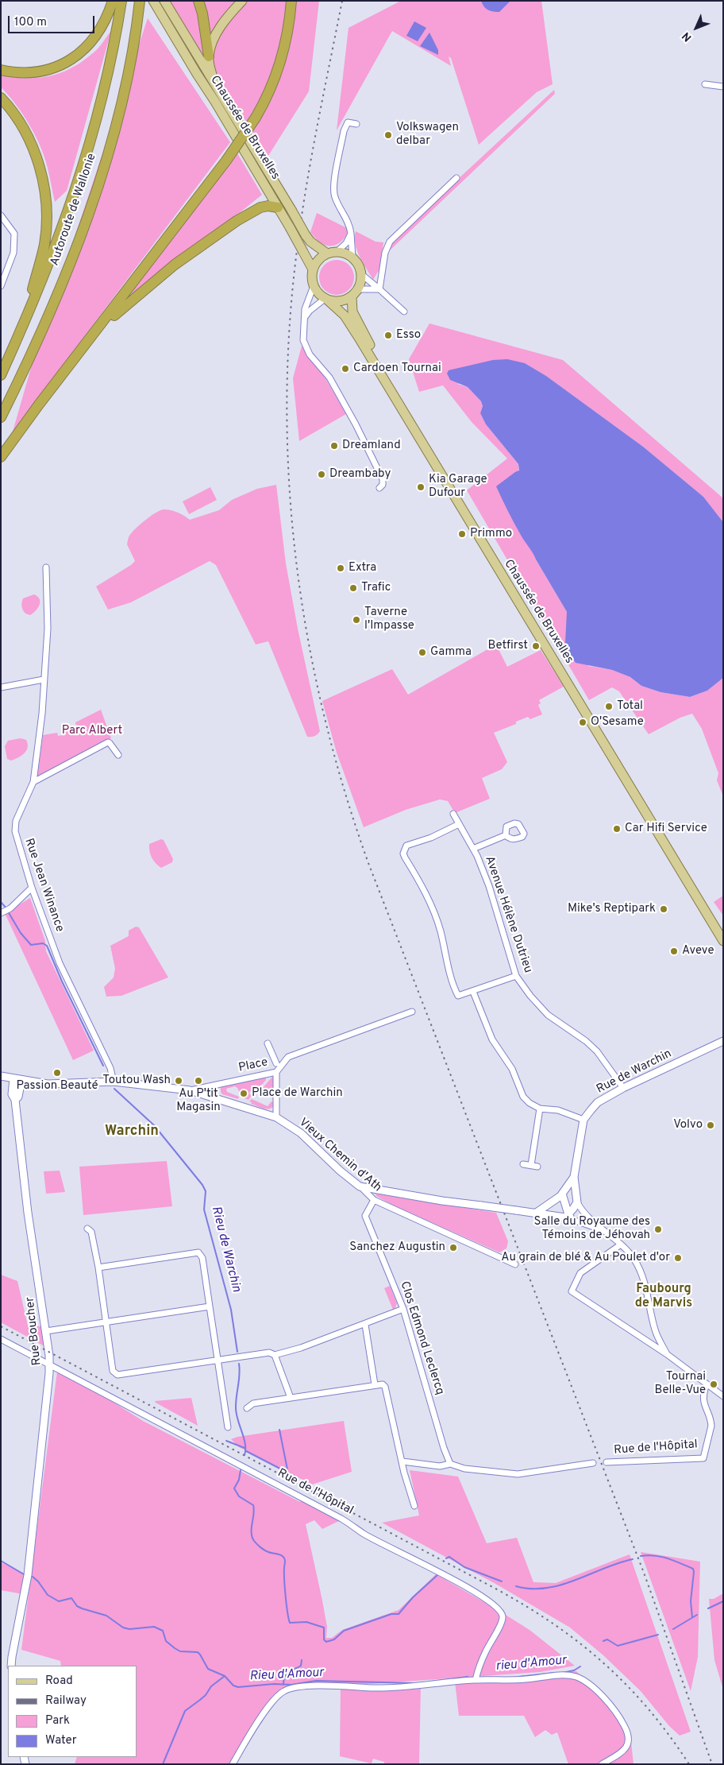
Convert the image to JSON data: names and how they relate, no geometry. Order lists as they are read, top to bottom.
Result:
{
  "streets": {
    "highway": ["Autoroute de Wallonie"],
    "main road": ["Chaussée de Bruxelles"],
    "street": [
      "Rue Jean Winance",
      "Avenue Hélène Dutrieu",
      "Place",
      "Rue de Warchin",
      "Vieux Chemin d'Ath",
      "Rue Boucher",
      "Clos Edmond Leclercq",
      "Rue de l'Hôpital"
    ]
  },
  "crossings": [
    ["Rue Jean Winance", "Vieux Chemin d'Ath"],
    ["Avenue Hélène Dutrieu", "Rue de Warchin"],
    ["Place", "Vieux Chemin d'Ath"],
    ["Vieux Chemin d'Ath", "Rue Boucher"],
    ["Vieux Chemin d'Ath", "Clos Edmond Leclercq"],
    ["Rue Boucher", "Rue de l'Hôpital"]
  ],
  "districts": ["Warchin", "Faubourg de Marvis"],
  "water": ["Rieu de Warchin", "rieu d'Amour", "Rieu d'Amour"],
  "parks": ["Parc Albert"],
  "places": [
    "Volkswagen delbar",
    "Esso",
    "Cardoen Tournai",
    "Dreamland",
    "Dreambaby",
    "Kia Garage Dufour",
    "Primmo",
    "Extra",
    "Trafic",
    "Taverne l'Impasse",
    "Betfirst",
    "Gamma",
    "Total",
    "O'Sesame",
    "Car Hifi Service",
    "Mike's Reptipark",
    "Aveve",
    "Passion Beauté",
    "Toutou Wash",
    "Au P'tit Magasin",
    "Place de Warchin",
    "Volvo",
    "Salle du Royaume des Témoins de Jéhovah",
    "Sanchez Augustin",
    "Au grain de blé & Au Poulet d'or",
    "Tournai Belle-Vue"
  ],
  "legend": [
    "Road",
    "Railway",
    "Park",
    "Water"
  ],
  "scale_bar": "100 m",
  "north": "bottom left"
}
